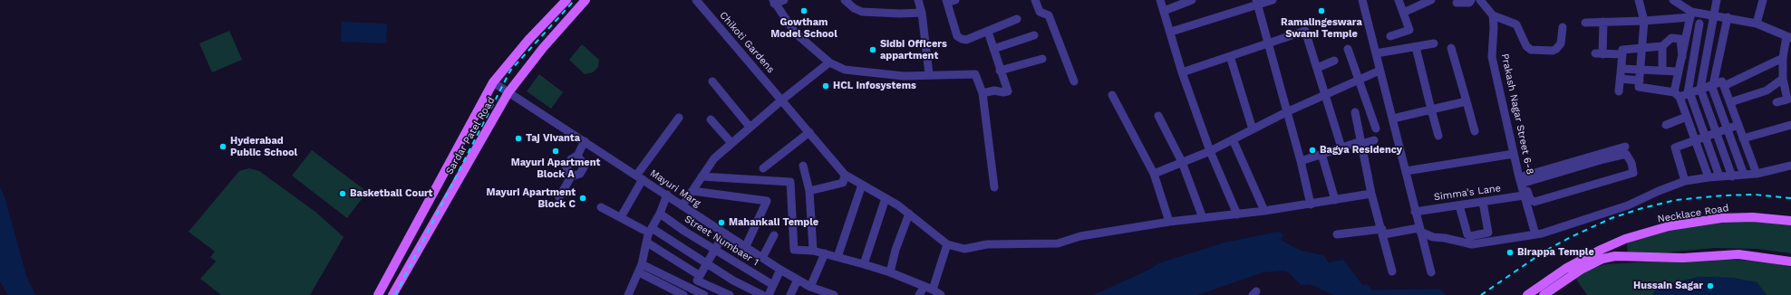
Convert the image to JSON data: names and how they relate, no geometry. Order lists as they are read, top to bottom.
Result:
{
  "streets": {
    "main road": ["Sardar Patel Road", "Necklace Road"],
    "street": [
      "Chikoti Gardens",
      "Prakash Nagar Street 6-8",
      "Mayuri Marg",
      "Simma's Lane",
      "Street Numbaer 1"
    ]
  },
  "crossings": [
    ["Prakash Nagar Street 6-8", "Simma's Lane"],
    ["Sardar Patel Road", "Mayuri Marg"]
  ],
  "places": [
    "Gowtham Model School",
    "Ramalingeswara Swami Temple",
    "Sidbi Officers appartment",
    "HCL Infosystems",
    "Taj Vivanta",
    "Hyderabad Public School",
    "Bagya Residency",
    "Mayuri Apartment Block A",
    "Basketball Court",
    "Mayuri Apartment Block C",
    "Mahankali Temple",
    "Birappa Temple",
    "Hussain Sagar"
  ]
}
